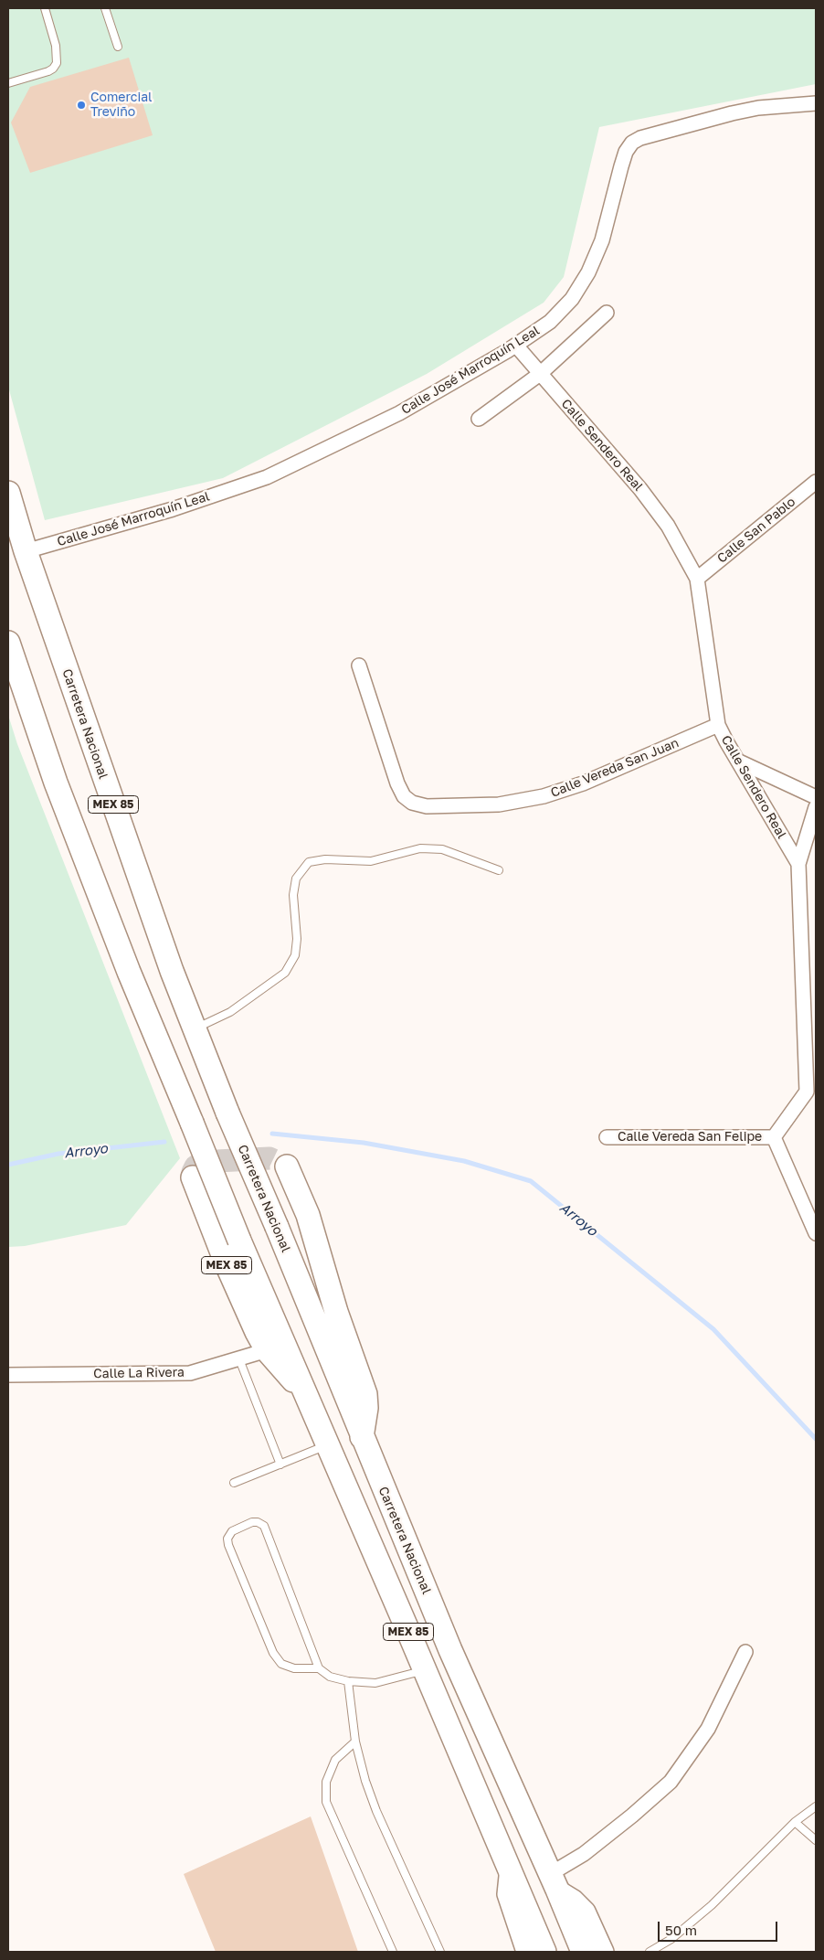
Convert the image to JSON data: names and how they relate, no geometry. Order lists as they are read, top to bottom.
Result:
{
  "streets": {
    "highway": ["Carretera Nacional", "MEX 85"],
    "street": [
      "Calle José Marroquín Leal",
      "Calle Sendero Real",
      "Calle San Pablo",
      "Calle Vereda San Juan",
      "Calle Vereda San Felipe",
      "Calle La Rivera"
    ]
  },
  "crossings": [
    ["Calle José Marroquín Leal", "Calle Sendero Real"],
    ["Calle José Marroquín Leal", "Carretera Nacional"],
    ["Calle Sendero Real", "Calle San Pablo"],
    ["Calle Sendero Real", "Calle Vereda San Juan"],
    ["Calle Sendero Real", "Calle Vereda San Felipe"],
    ["MEX 85", "Calle La Rivera"]
  ],
  "water": ["Arroyo"],
  "places": ["Comercial Treviño"],
  "scale_bar": "50 m"
}
